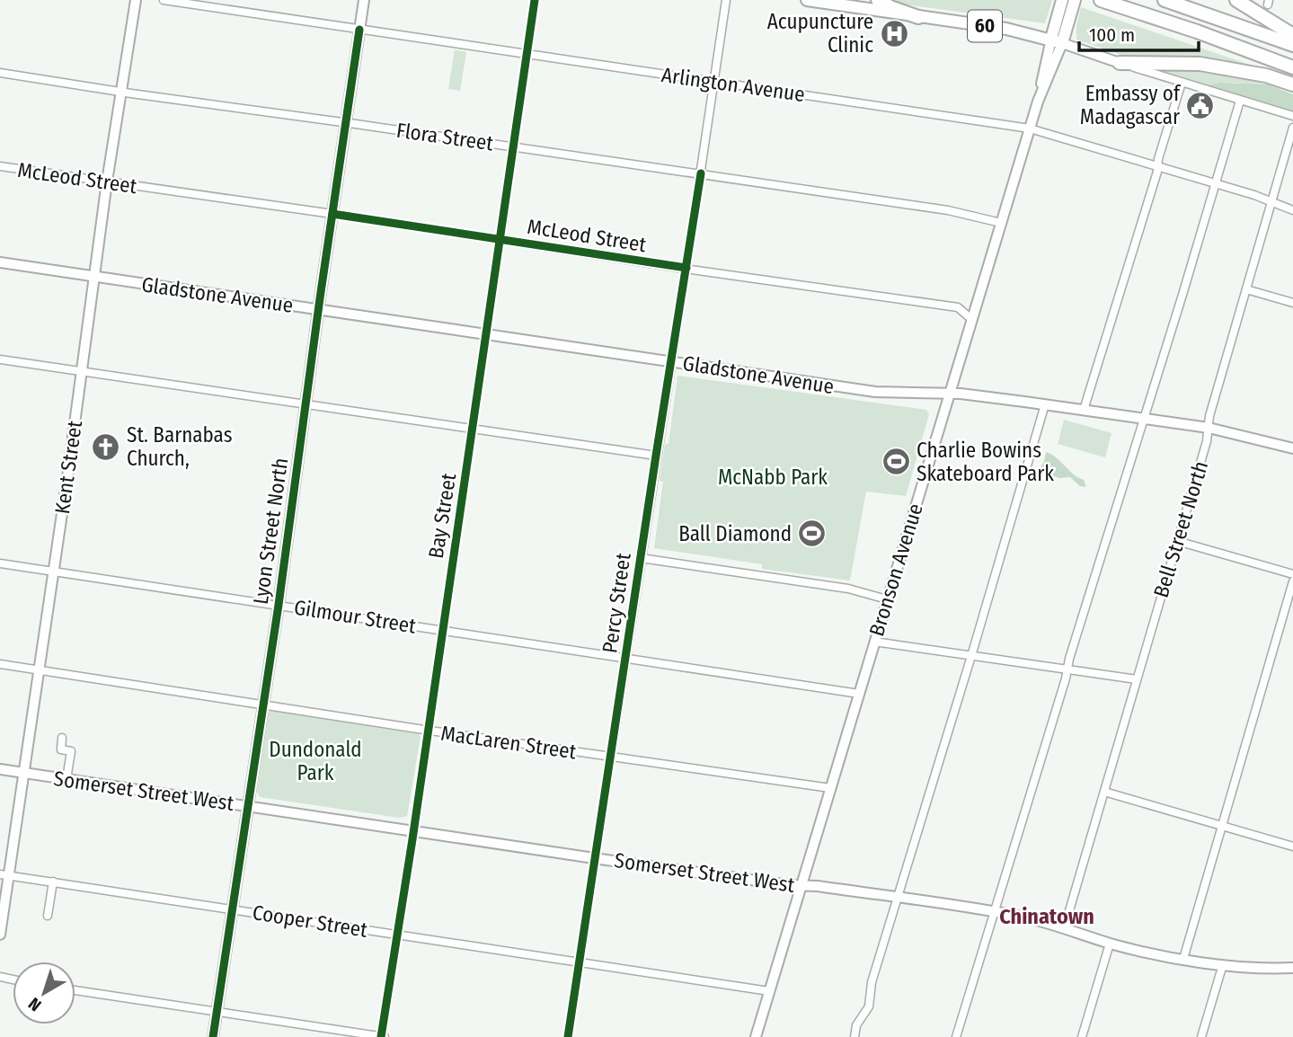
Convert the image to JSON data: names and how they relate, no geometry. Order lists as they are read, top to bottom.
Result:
{
  "streets": {
    "main road": [
      "60",
      "Gladstone Avenue",
      "Kent Street",
      "Lyon Street North",
      "Bronson Avenue",
      "Somerset Street West"
    ],
    "street": [
      "Arlington Avenue",
      "Flora Street",
      "McLeod Street",
      "Bay Street",
      "Bell Street North",
      "Percy Street",
      "Gilmour Street",
      "MacLaren Street",
      "Cooper Street"
    ]
  },
  "crossings": [
    ["60", "Bronson Avenue"],
    ["Arlington Avenue", "Bay Street"],
    ["Arlington Avenue", "Bell Street North"],
    ["Arlington Avenue", "Lyon Street North"],
    ["Arlington Avenue", "Bronson Avenue"],
    ["Arlington Avenue", "Percy Street"],
    ["Flora Street", "Kent Street"],
    ["Flora Street", "Bay Street"],
    ["Flora Street", "Lyon Street North"],
    ["Flora Street", "Bronson Avenue"],
    ["Flora Street", "Percy Street"],
    ["McLeod Street", "Kent Street"],
    ["McLeod Street", "Bay Street"],
    ["McLeod Street", "Lyon Street North"],
    ["McLeod Street", "Bronson Avenue"],
    ["McLeod Street", "Percy Street"],
    ["Gladstone Avenue", "Kent Street"],
    ["Gladstone Avenue", "Bay Street"],
    ["Gladstone Avenue", "Bell Street North"],
    ["Gladstone Avenue", "Lyon Street North"],
    ["Gladstone Avenue", "Bronson Avenue"],
    ["Gladstone Avenue", "Percy Street"],
    ["Kent Street", "Gilmour Street"],
    ["Kent Street", "MacLaren Street"],
    ["Kent Street", "Somerset Street West"],
    ["Kent Street", "Cooper Street"],
    ["Bay Street", "Gilmour Street"],
    ["Bay Street", "MacLaren Street"],
    ["Bay Street", "Somerset Street West"],
    ["Bay Street", "Cooper Street"],
    ["Bell Street North", "Somerset Street West"],
    ["Lyon Street North", "Gilmour Street"],
    ["Lyon Street North", "MacLaren Street"],
    ["Lyon Street North", "Somerset Street West"],
    ["Lyon Street North", "Cooper Street"],
    ["Bronson Avenue", "Gilmour Street"],
    ["Bronson Avenue", "MacLaren Street"],
    ["Bronson Avenue", "Somerset Street West"],
    ["Bronson Avenue", "Cooper Street"],
    ["Percy Street", "Gilmour Street"],
    ["Percy Street", "MacLaren Street"],
    ["Percy Street", "Somerset Street West"],
    ["Percy Street", "Cooper Street"]
  ],
  "districts": ["Chinatown"],
  "parks": ["McNabb Park", "Dundonald Park"],
  "places": {
    "hospital": ["Acupuncture Clinic"],
    "public building": ["Embassy of Madagascar"],
    "church": ["St. Barnabas Church,"],
    "sports": ["Charlie Bowins Skateboard Park", "Ball Diamond"]
  },
  "scale_bar": "100 m",
  "north": "bottom left"
}
